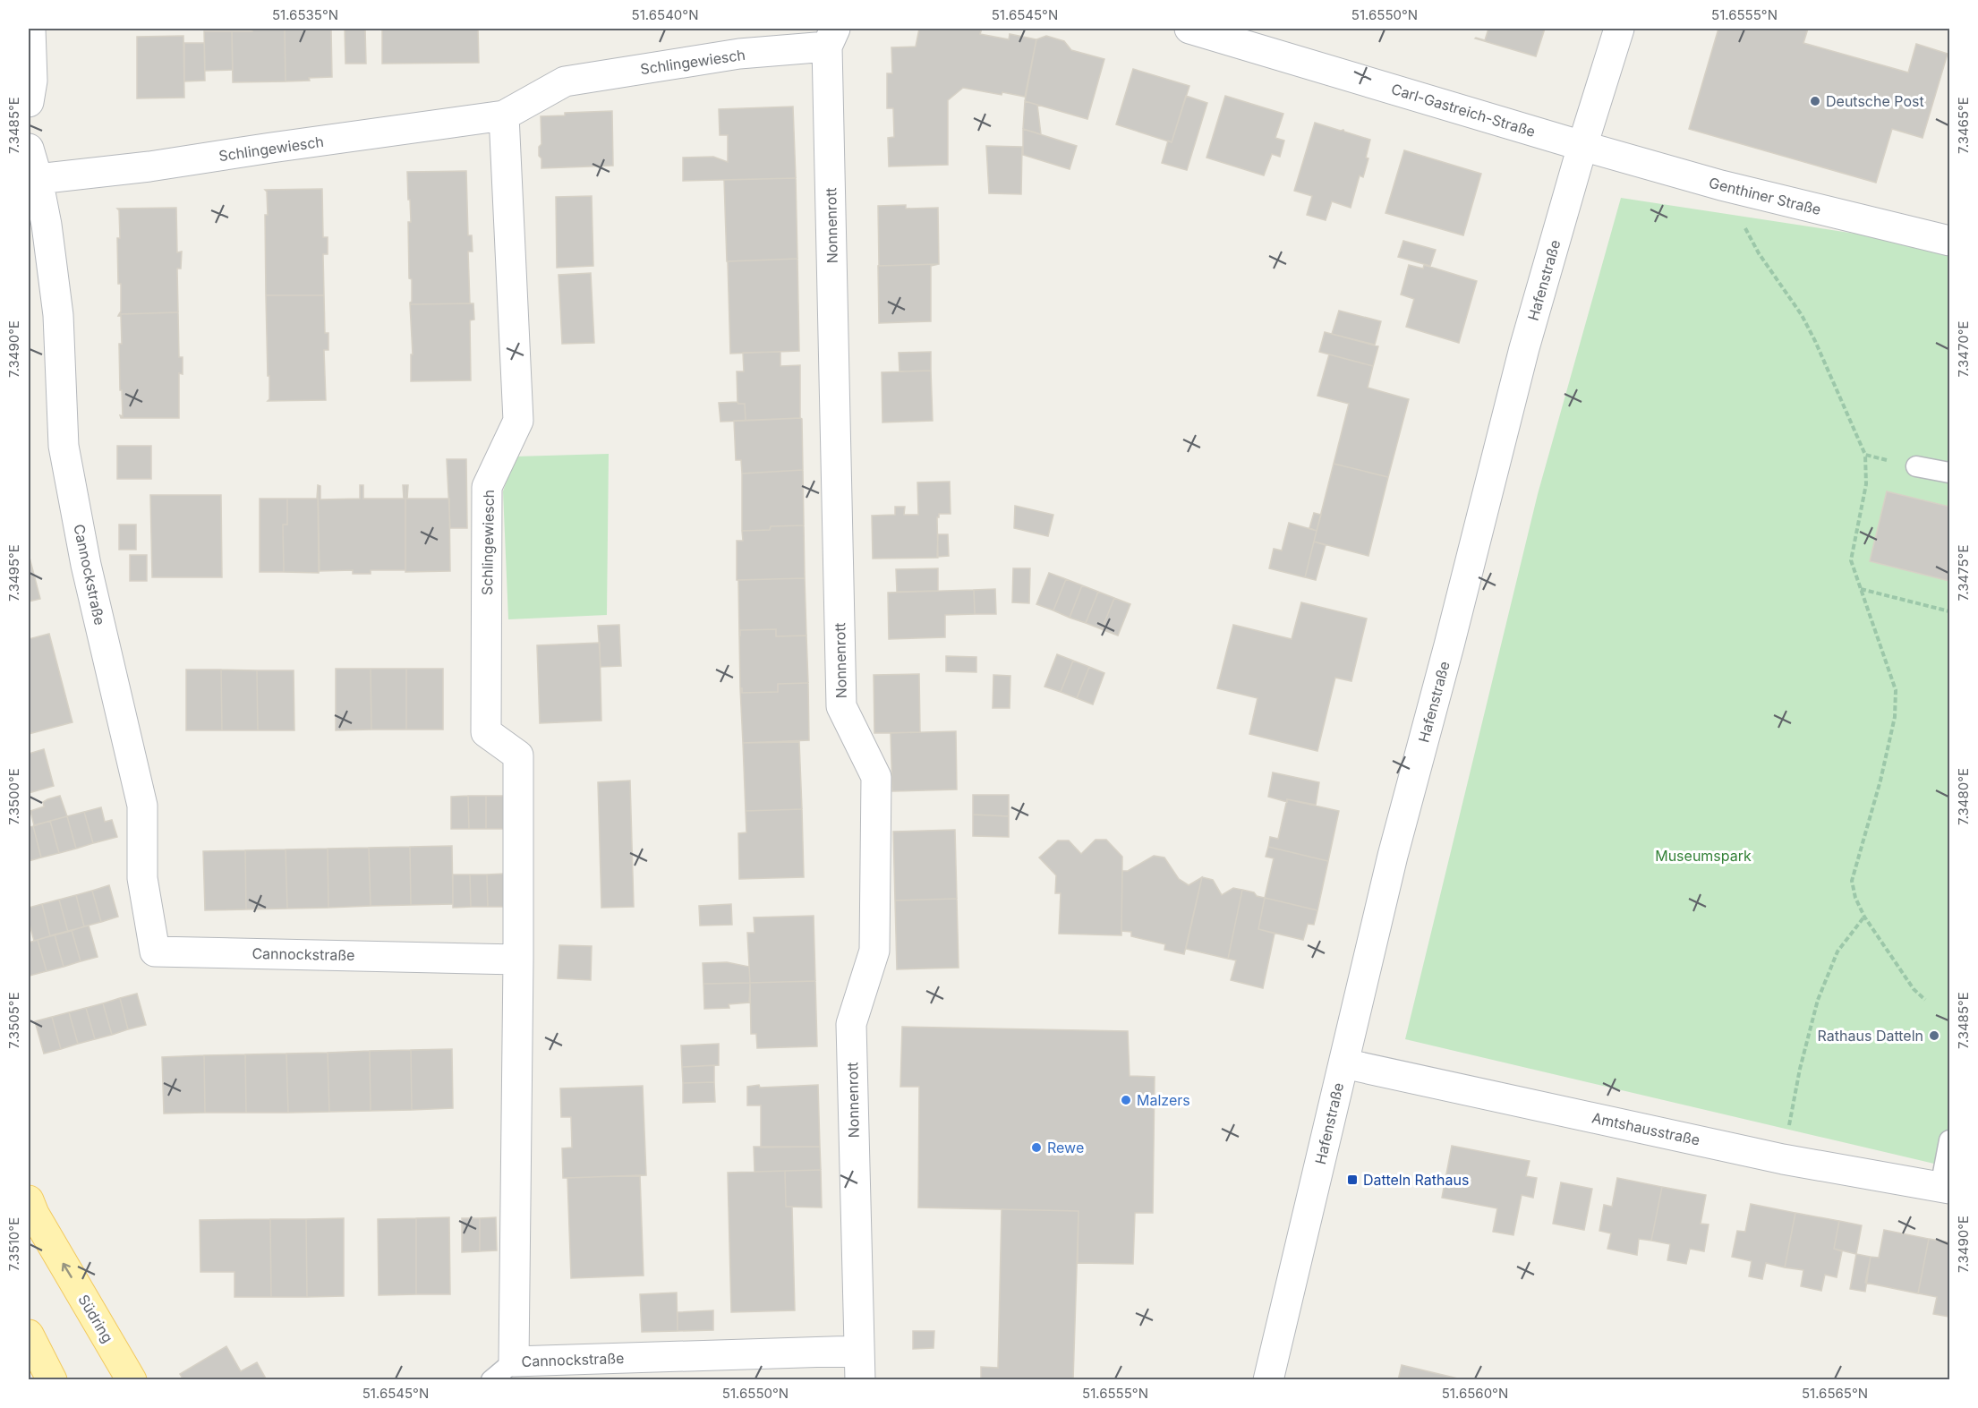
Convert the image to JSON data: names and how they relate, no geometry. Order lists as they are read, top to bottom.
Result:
{
  "streets": {
    "main road": ["Südring"],
    "street": [
      "Schlingewiesch",
      "Carl-Gastreich-Straße",
      "Genthiner Straße",
      "Nonnenrott",
      "Hafenstraße",
      "Cannockstraße",
      "Amtshausstraße"
    ]
  },
  "crossings": [
    ["Schlingewiesch", "Nonnenrott"],
    ["Schlingewiesch", "Cannockstraße"],
    ["Carl-Gastreich-Straße", "Genthiner Straße"],
    ["Carl-Gastreich-Straße", "Hafenstraße"],
    ["Genthiner Straße", "Hafenstraße"],
    ["Nonnenrott", "Cannockstraße"],
    ["Hafenstraße", "Amtshausstraße"]
  ],
  "one_way": ["Südring"],
  "parks": ["Museumspark"],
  "places": {
    "other": [
      "Deutsche Post",
      "Rathaus Datteln",
      "Malzers",
      "Rewe"
    ],
    "transit": ["Datteln Rathaus"]
  },
  "coordinates": [
    "51.6535°N",
    "51.6540°N",
    "51.6545°N",
    "51.6550°N",
    "51.6555°N",
    "7.3465°E",
    "7.3485°E",
    "7.3470°E",
    "7.3490°E",
    "7.3475°E",
    "7.3495°E",
    "7.3480°E",
    "7.3500°E",
    "7.3505°E",
    "7.3510°E",
    "51.6560°N",
    "51.6565°N"
  ]
}
